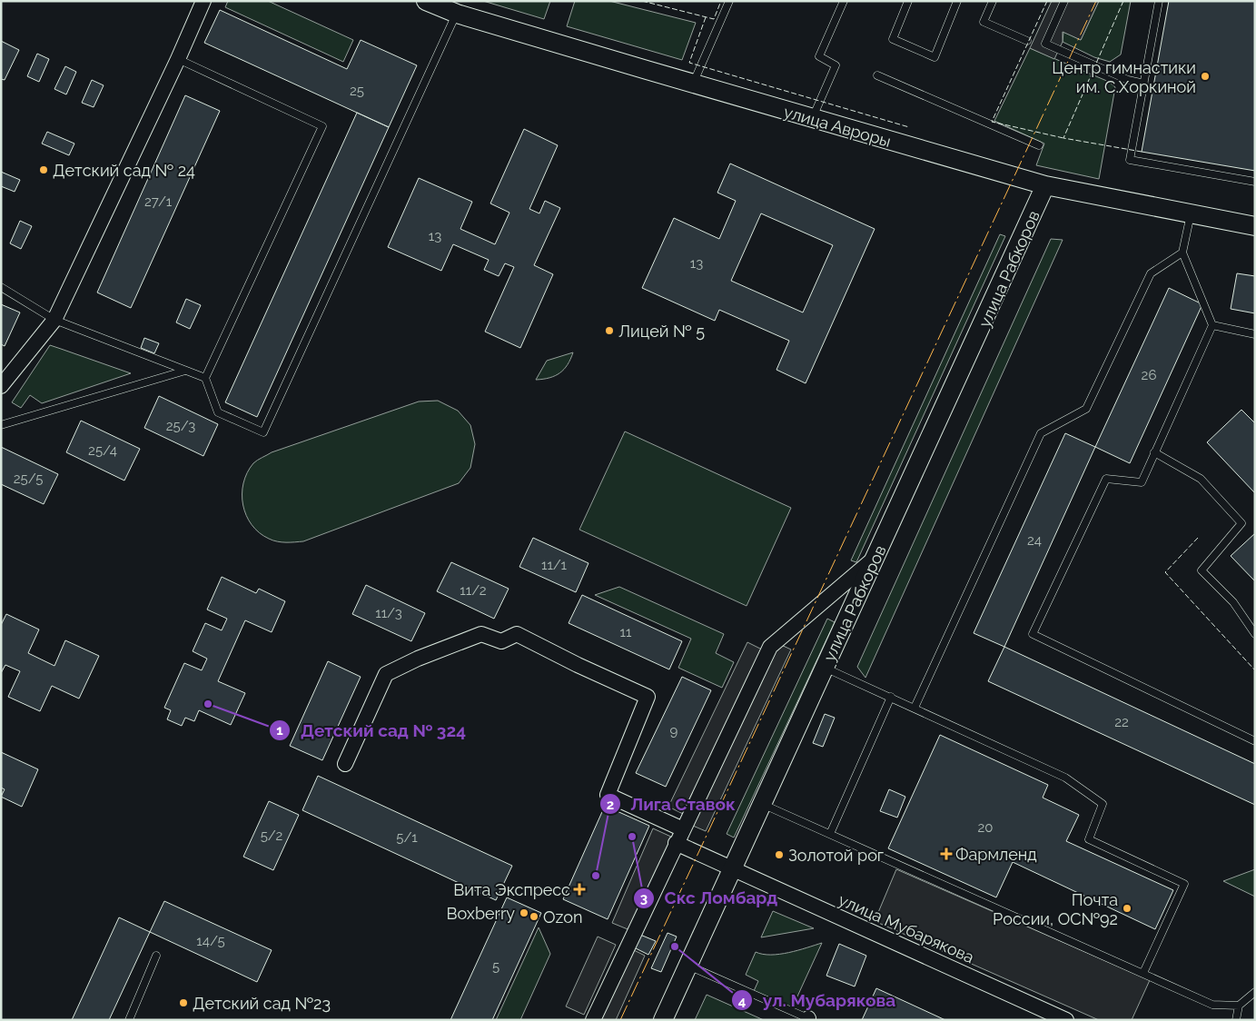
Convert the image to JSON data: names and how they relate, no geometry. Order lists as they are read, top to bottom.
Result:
{
  "streets": {
    "street": ["улица Авроры", "улица Рабкоров", "улица Мубарякова"]
  },
  "crossings": [
    ["улица Авроры", "улица Рабкоров"],
    ["улица Рабкоров", "улица Мубарякова"]
  ],
  "places": {
    "other": [
      "Центр гимнастики им. С.Хоркиной",
      "Детский сад № 24",
      "Лицей № 5",
      "Детский сад № 324",
      "Скс Ломбард",
      "Золотой рог",
      "Лига Ставок",
      "Почта России, ОС№92",
      "Boxberry",
      "Ozon",
      "ул. Мубарякова",
      "Детский сад №23"
    ],
    "health": ["Фармленд", "Вита Экспресс"]
  },
  "house_numbers": [
    "25",
    "27/1",
    "13",
    "13",
    "26",
    "25/3",
    "25/4",
    "25/5",
    "24",
    "11/1",
    "11/2",
    "11/3",
    "11",
    "22",
    "9",
    "20",
    "5/2",
    "5/1",
    "14/5",
    "5"
  ]
}
